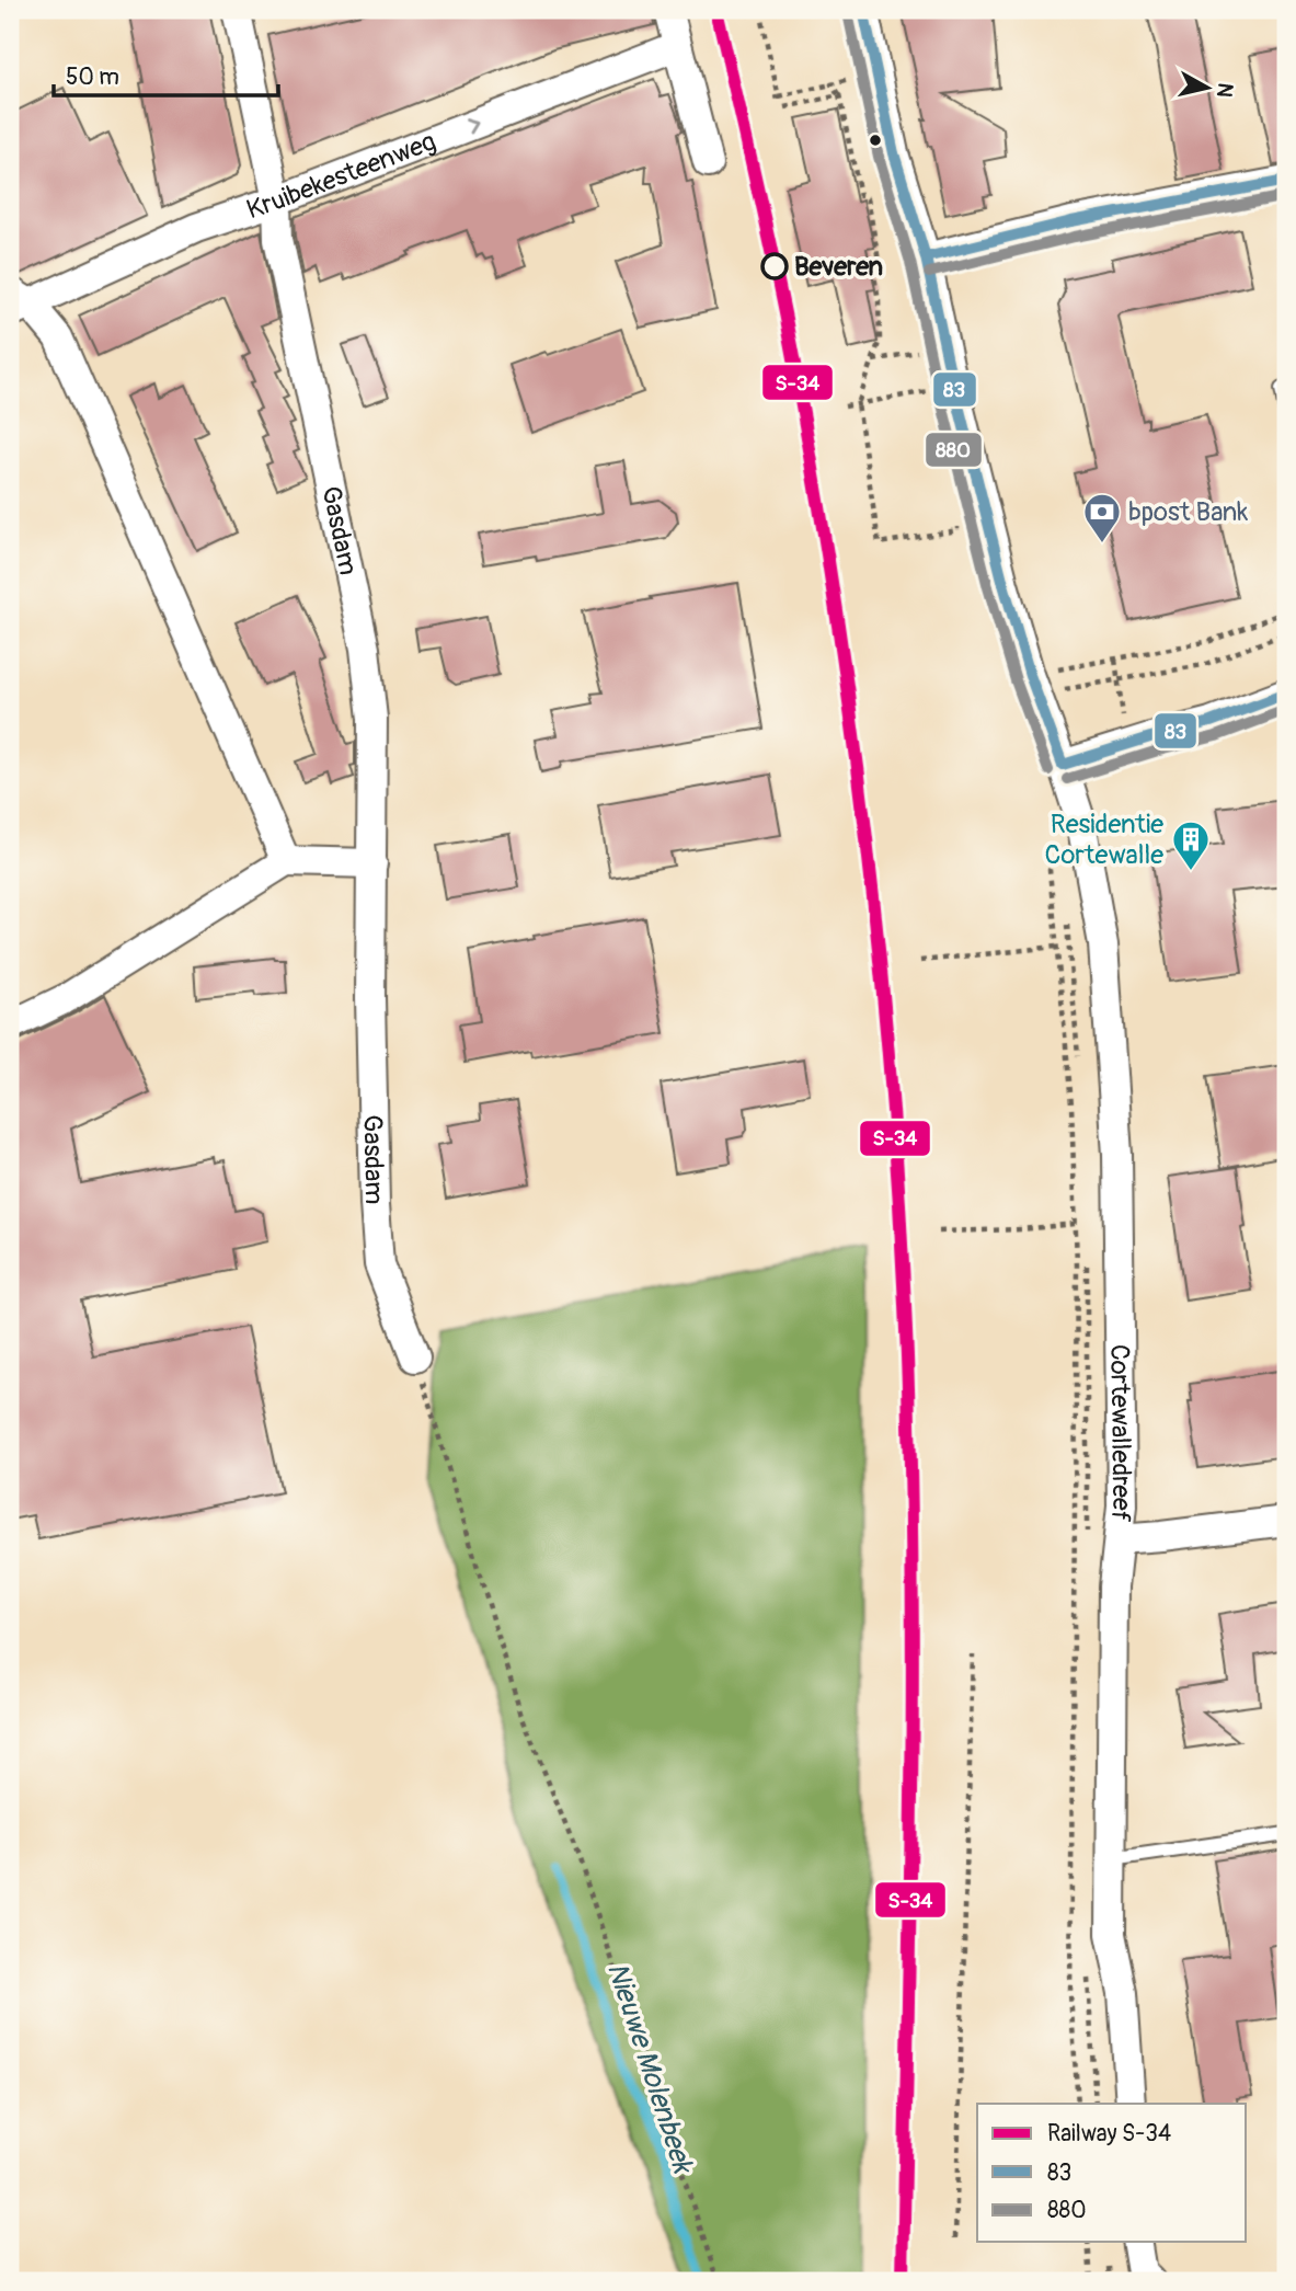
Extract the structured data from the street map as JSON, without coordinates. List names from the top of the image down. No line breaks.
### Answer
{"streets":{"street":["Kruibekesteenweg","Gasdam","Cortewalledreef"]},"crossings":[["Kruibekesteenweg","Gasdam"]],"one_way":["Kruibekesteenweg"],"water":["Nieuwe Molenbeek"],"places":{"other":["Beveren"],"bank":["bpost Bank"],"building":["Residentie Cortewalle"]},"lines":["rail line S-34","transit line 83","transit line 880"],"legend":["Railway S-34","83","880"],"scale_bar":"50 m","north":"right"}
